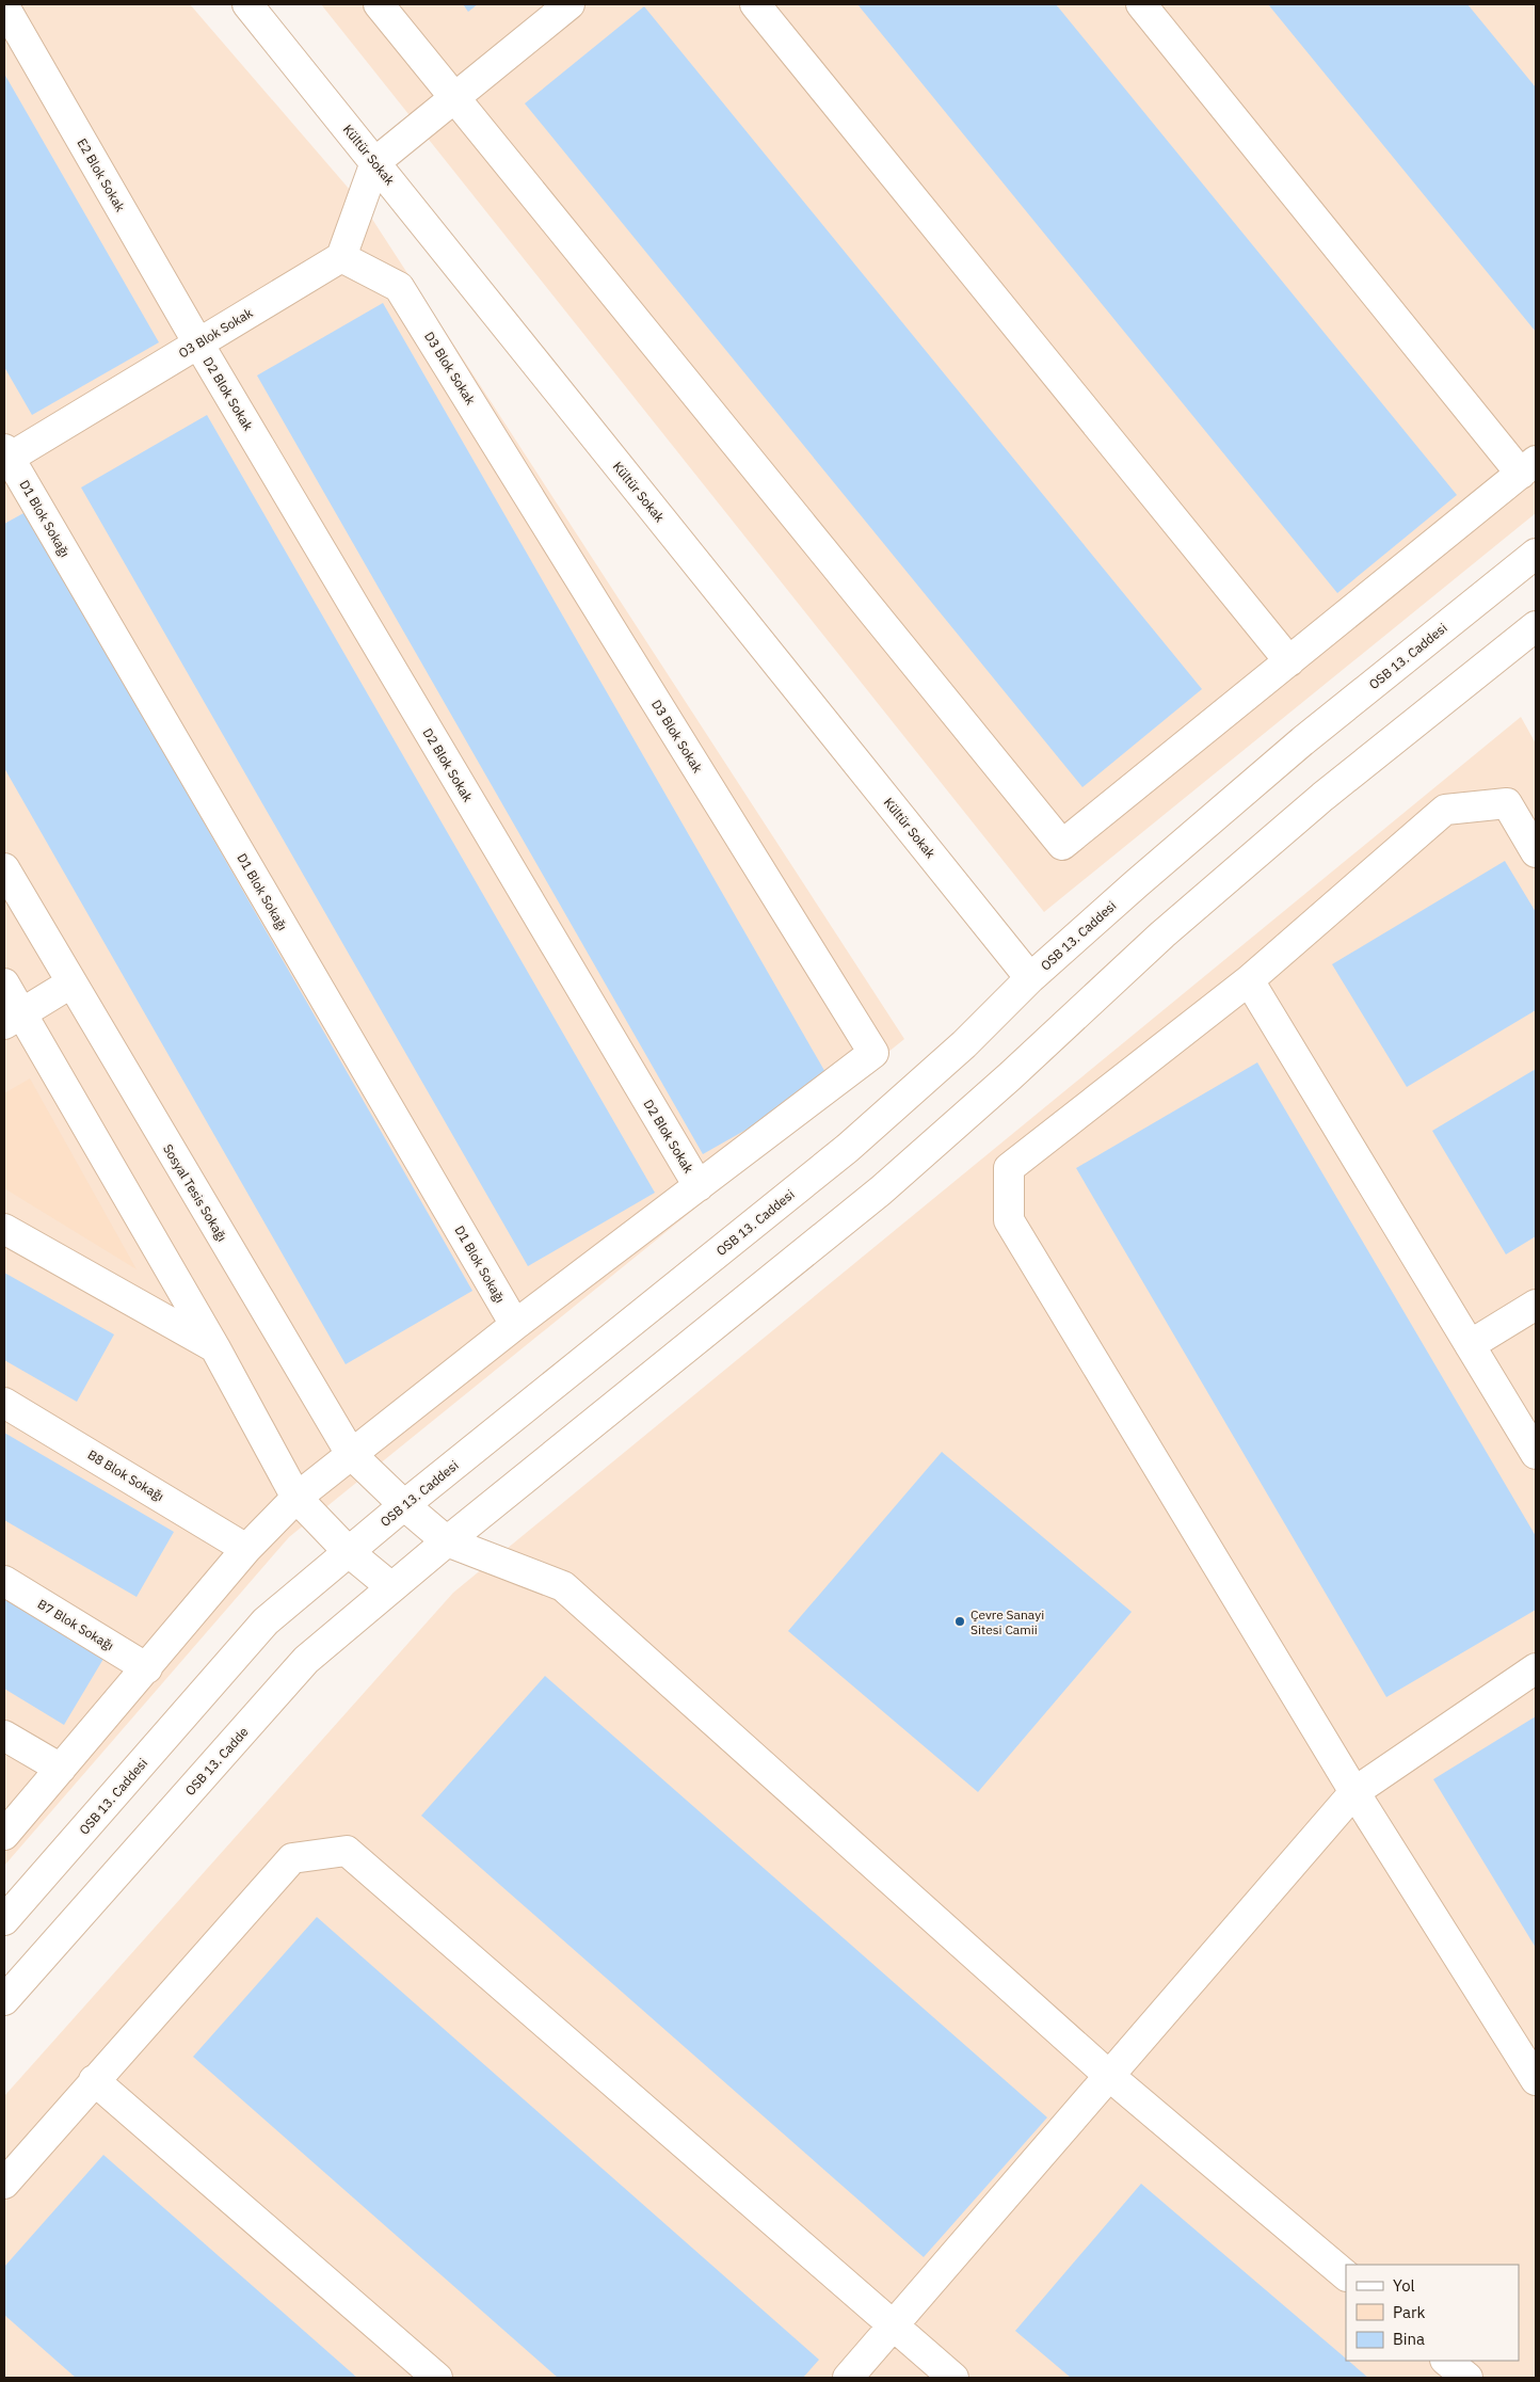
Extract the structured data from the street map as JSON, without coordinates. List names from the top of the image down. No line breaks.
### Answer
{"streets":{"street":["Kültür Sokak","E2 Blok Sokak","O3 Blok Sokak","D3 Blok Sokak","D2 Blok Sokak","D1 Blok Sokağı","OSB 13. Caddesi","Sosyal Tesis Sokağı","B8 Blok Sokağı","B7 Blok Sokağı","OSB 13. Cadde"]},"crossings":[["Kültür Sokak","OSB 13. Caddesi"],["E2 Blok Sokak","O3 Blok Sokak"],["E2 Blok Sokak","D2 Blok Sokak"],["O3 Blok Sokak","D3 Blok Sokak"],["O3 Blok Sokak","D2 Blok Sokak"],["O3 Blok Sokak","D1 Blok Sokağı"],["D3 Blok Sokak","D2 Blok Sokak"],["OSB 13. Caddesi","Sosyal Tesis Sokağı"],["Sosyal Tesis Sokağı","OSB 13. Cadde"]],"places":["Çevre Sanayi Sitesi Camii"],"legend":["Yol","Park","Bina"]}
